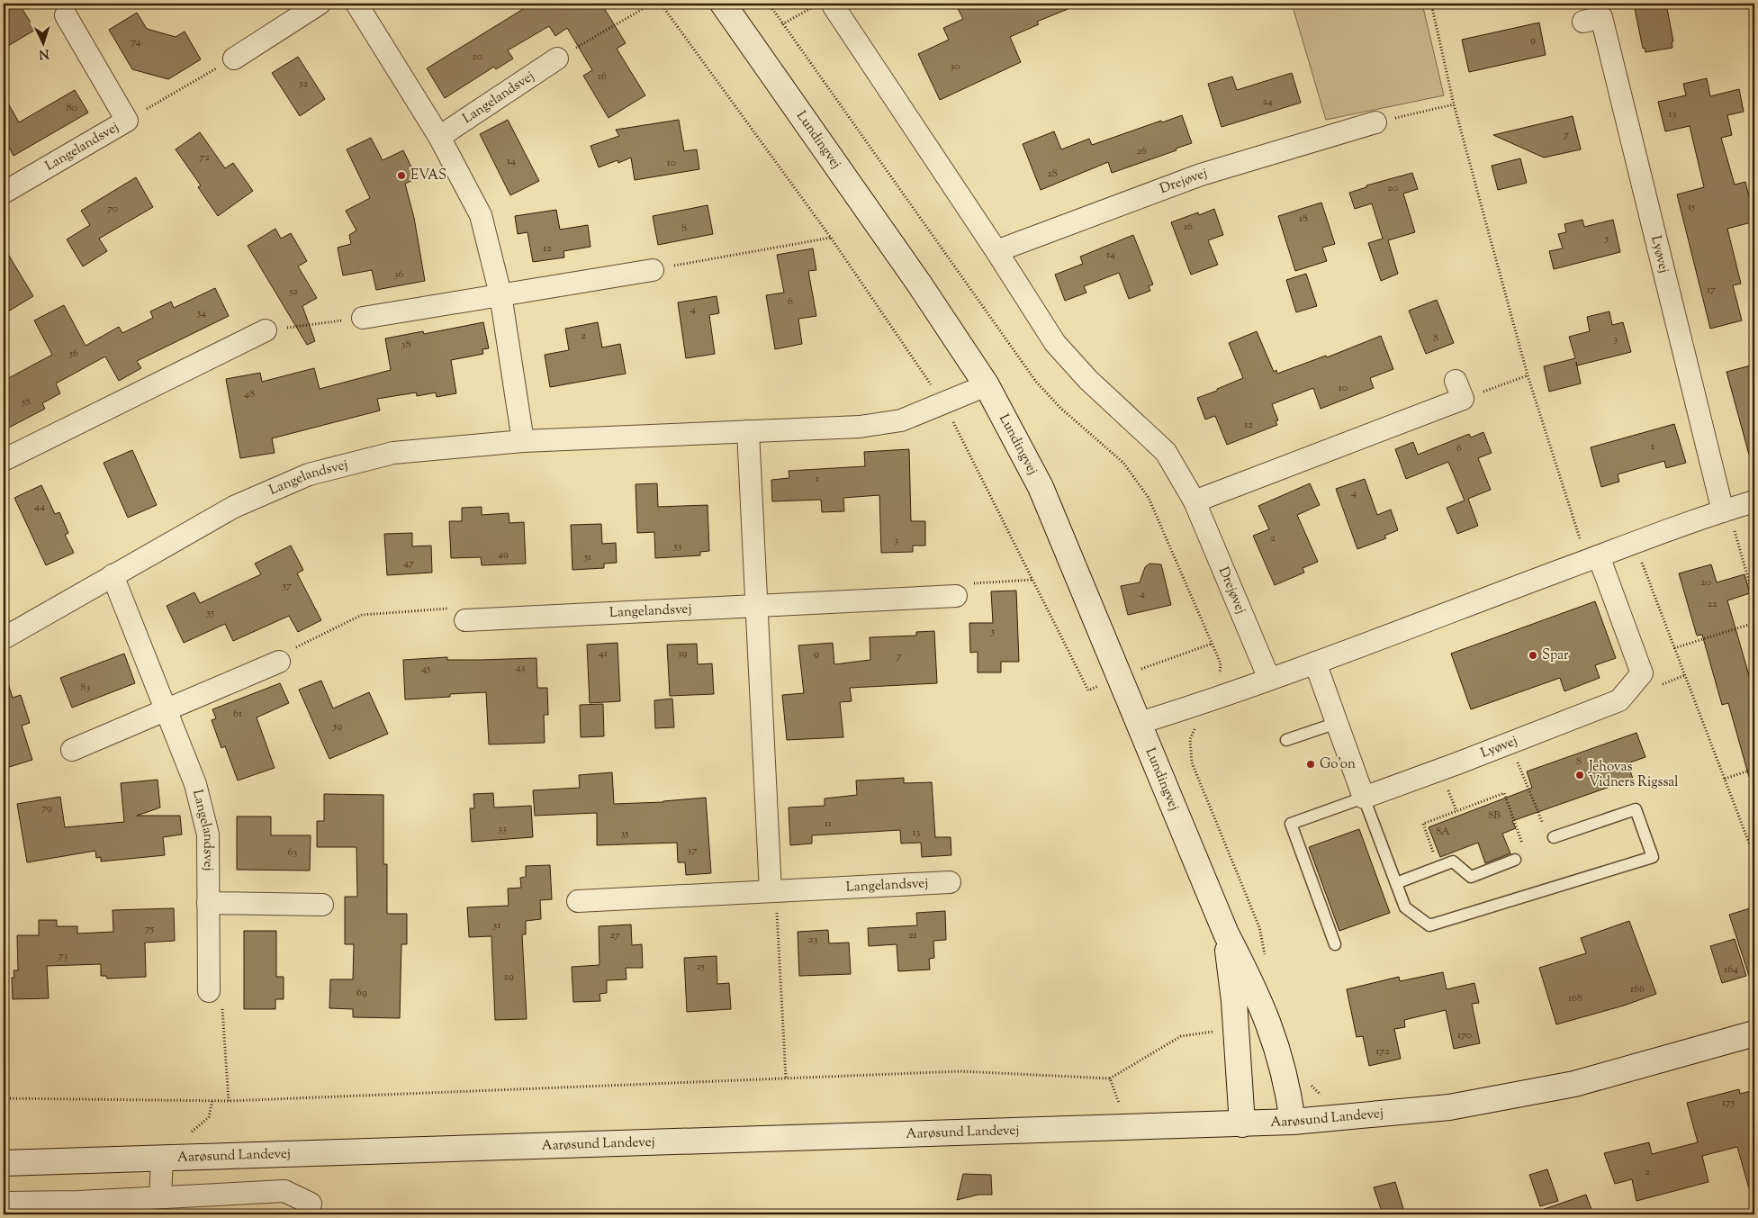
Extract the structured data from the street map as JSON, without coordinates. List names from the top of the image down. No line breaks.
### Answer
{"streets":{"street":["Langelandsvej","Lundingvej","Drejøvej","Lyøvej","Aarøsund Landevej"]},"crossings":[["Langelandsvej","Lundingvej"],["Lundingvej","Aarøsund Landevej"]],"places":["EVAS","Spar","Go'on","Jehovas Vidners Rigssal"],"house_numbers":["9","74","20","30","16","32","24","80","13","7","26","72","14","10","28","20","15","70","18","16","8","5","12","14","36","17","52","6","4","54","2","8","3","38","56","10","48","58","12","1","6","1","4","44","2","3","53","49","51","47","20","57","4","22","55","5","41","39","9","7","43","45","83","61","59","8","79","8B","11","33","8A","13","35","37","63","31","75","27","21","23","73","25","164","29","166","69","168","170","172","175","2"],"north":"bottom"}
